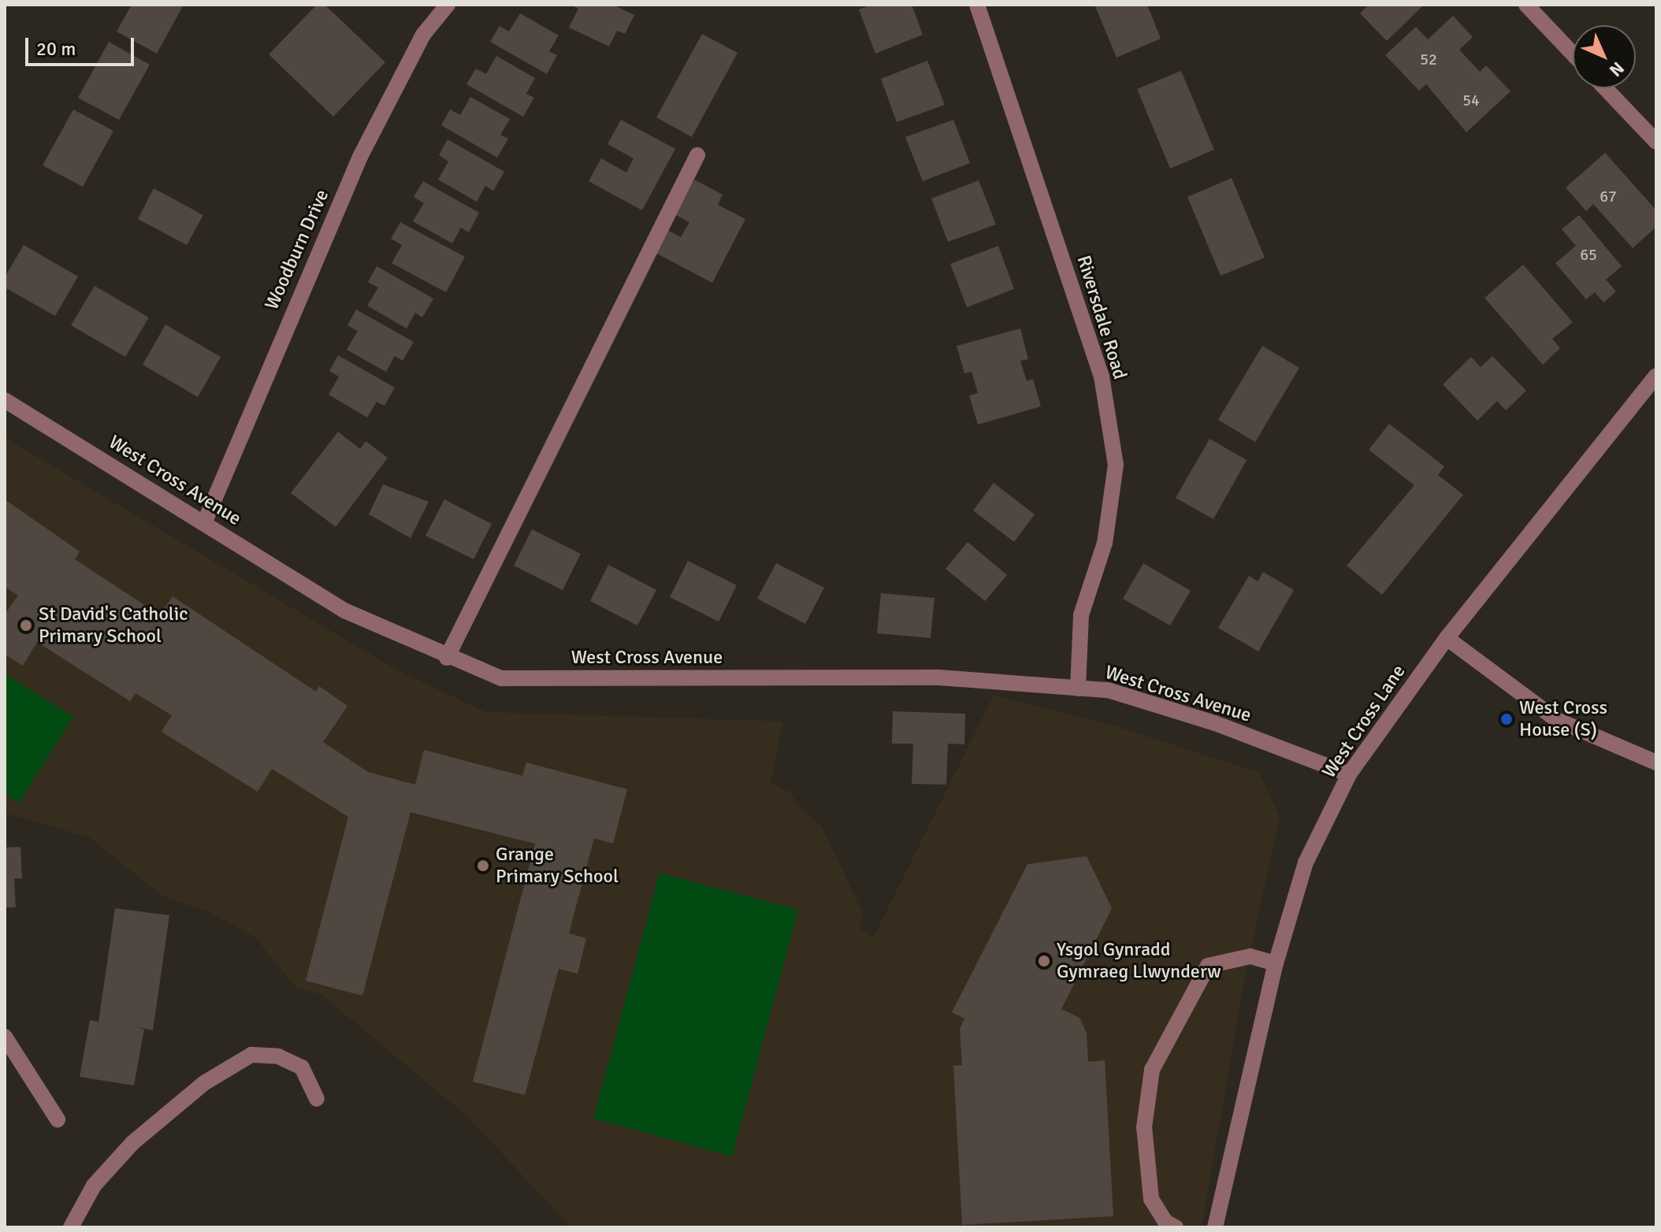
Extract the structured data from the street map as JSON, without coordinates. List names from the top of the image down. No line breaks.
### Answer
{"streets":{"street":["Woodburn Drive","Riversdale Road","West Cross Avenue","West Cross Lane"]},"crossings":[["Woodburn Drive","West Cross Avenue"],["Riversdale Road","West Cross Avenue"],["West Cross Avenue","West Cross Lane"]],"places":["St David's Catholic Primary School","West Cross House (S)","Grange Primary School","Ysgol Gynradd Gymraeg Llwynderw"],"house_numbers":["52","54","67","65"],"scale_bar":"20 m","north":"bottom right"}
